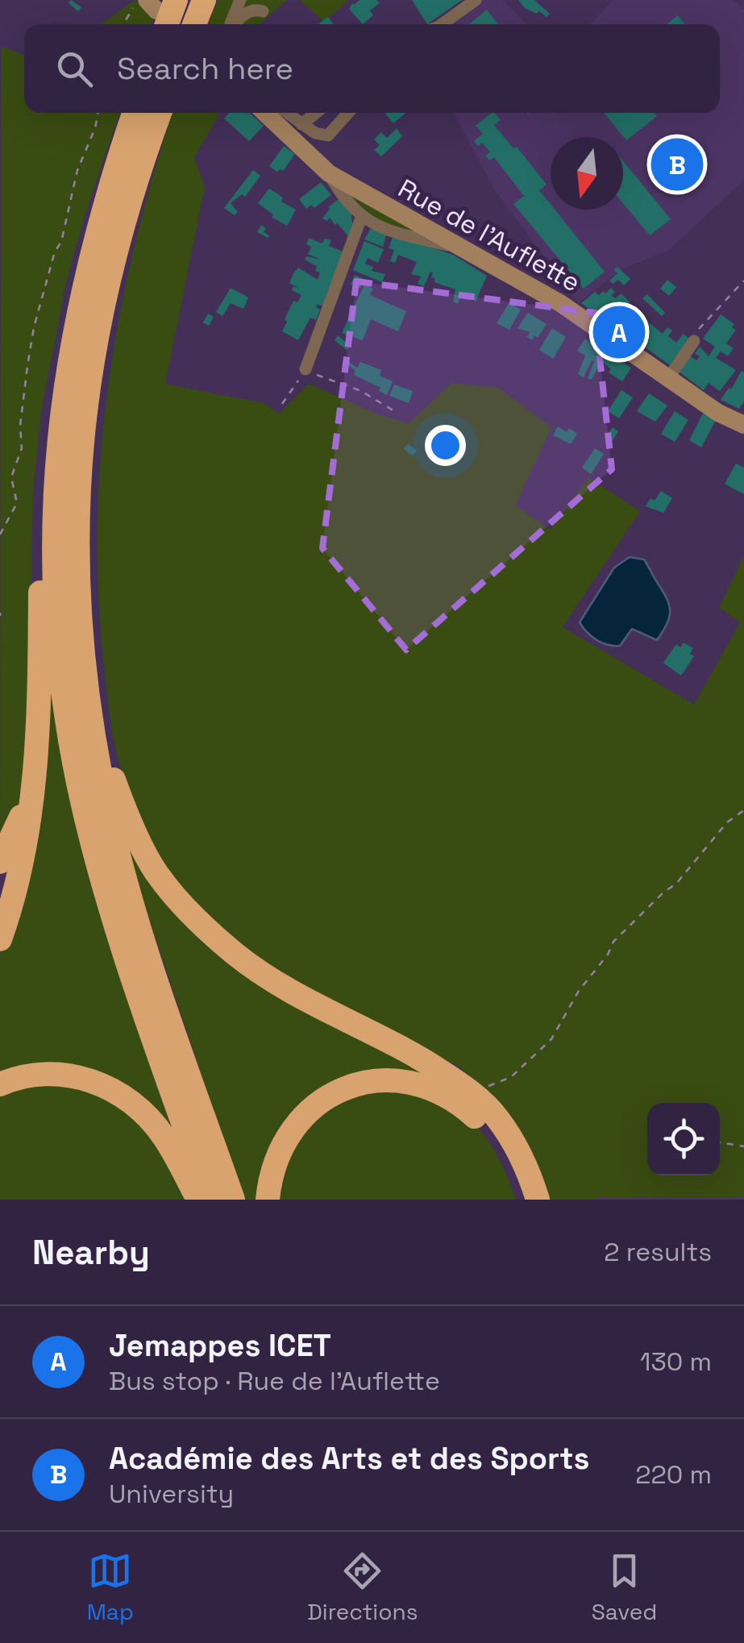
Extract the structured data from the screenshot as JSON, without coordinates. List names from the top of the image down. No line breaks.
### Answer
{"streets":{"street":["Rue de l'Auflette"]},"north":"bottom","page":{"search":"Search here","pins":["B","A"],"heading":["Nearby","2 results"],"list":[{"mark":"A","name":"Jemappes ICET","note":"Bus stop · Rue de l'Auflette","value":"130 m"},{"mark":"B","name":"Académie des Arts et des Sports","note":"University","value":"220 m"}],"nav":["Map","Directions","Saved"]}}
